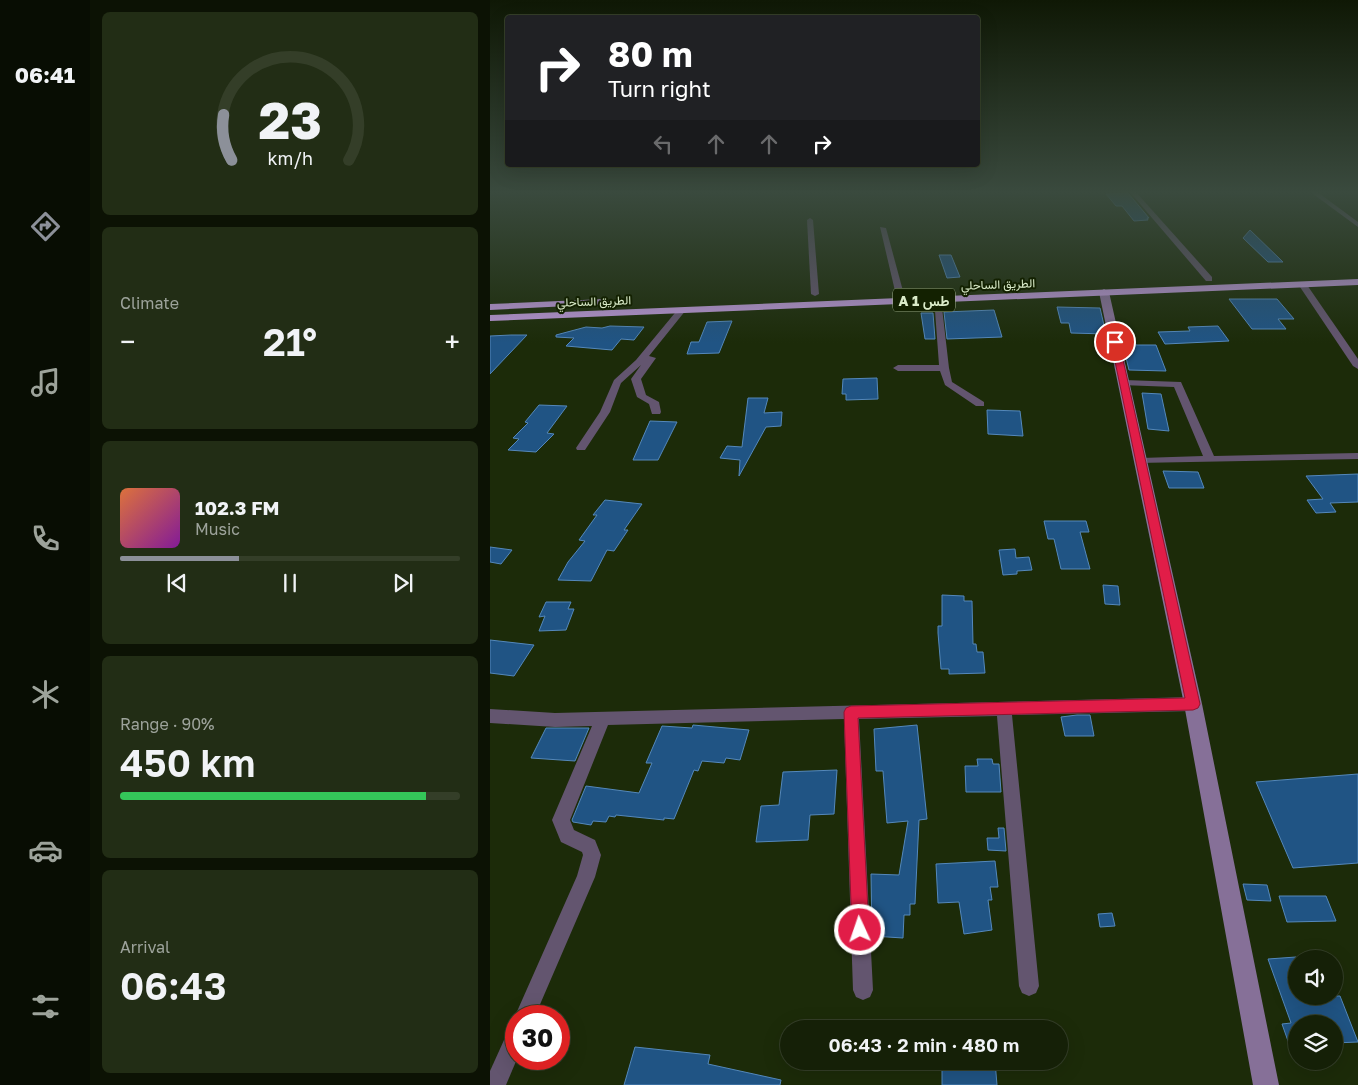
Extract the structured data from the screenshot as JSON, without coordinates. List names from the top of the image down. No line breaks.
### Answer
{"streets":{"highway":["الطريق الساحلي","A 1 طس"]},"page":{"tabs":"06:41","turn":["80 m","Turn right"],"tile":["Climate",["Range · 90%","450 km"],["Arrival","06:43"]],"heat":["−","21°","+"],"song":["102.3 FM","Music"],"limit":"30","trip":"06:43 · 2 min · 480 m","gauge":["23","km/h"]}}
